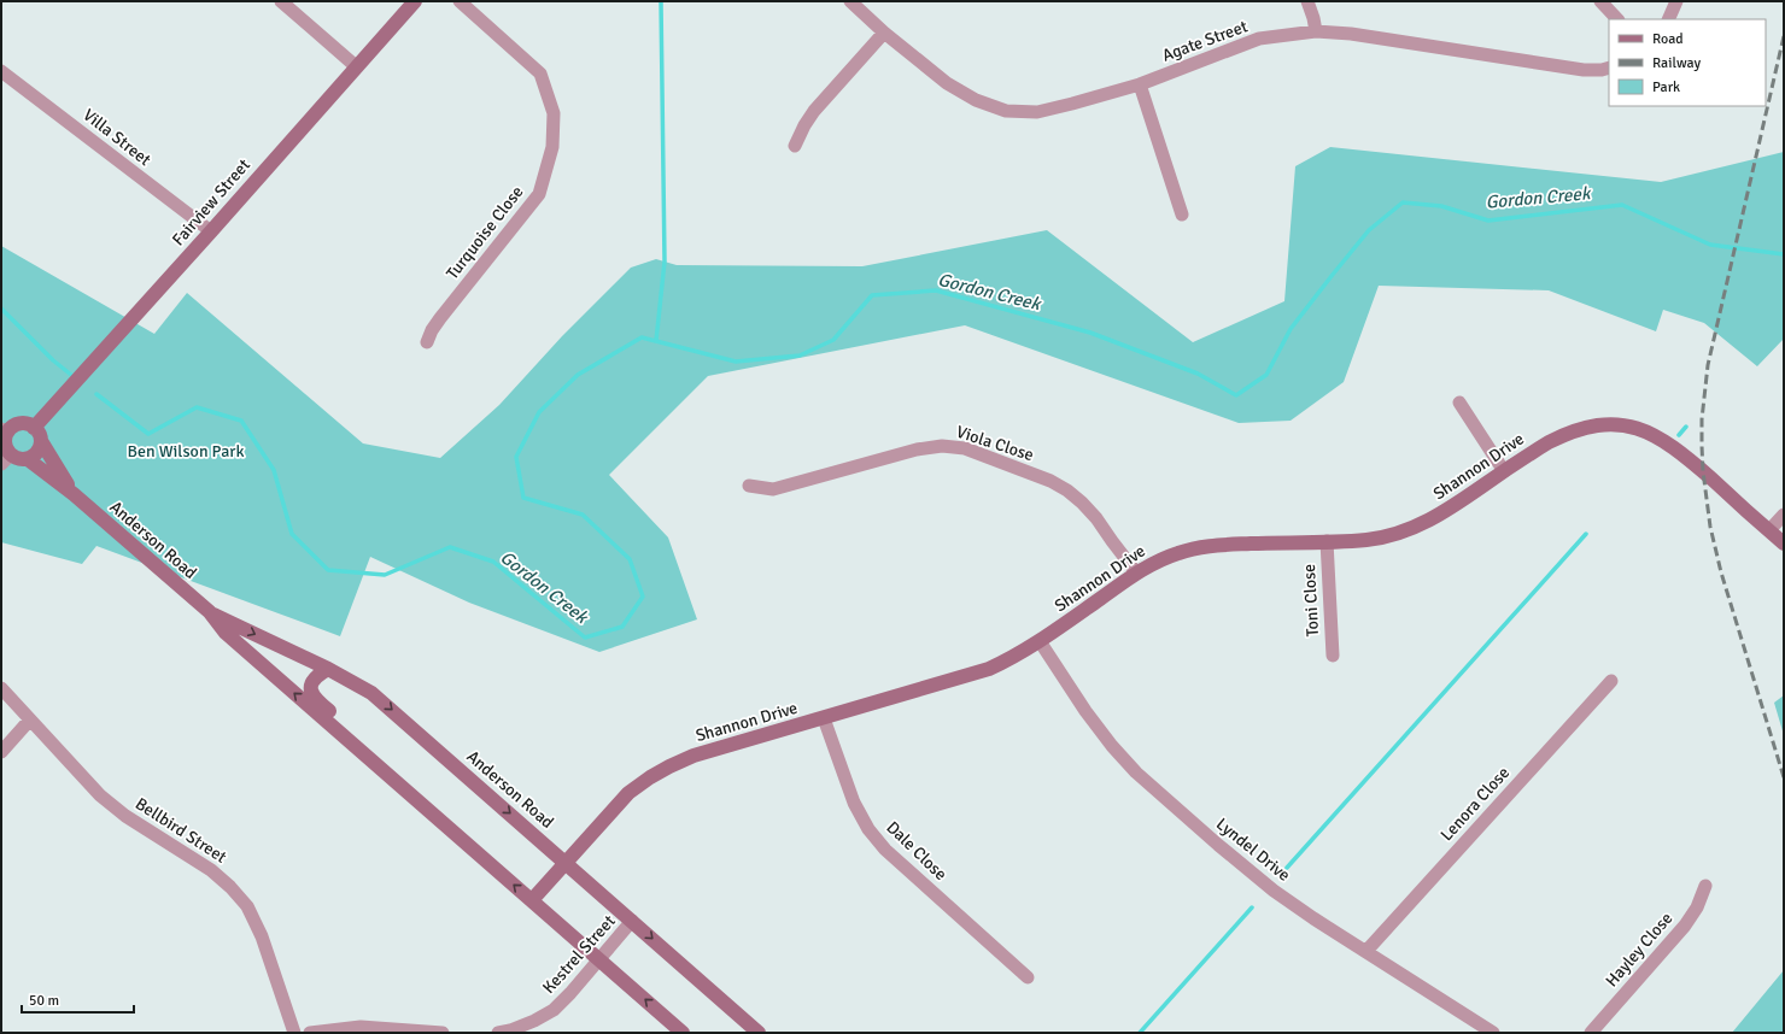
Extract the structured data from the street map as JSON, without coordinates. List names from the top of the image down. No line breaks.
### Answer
{"streets":{"street":["Agate Street","Villa Street","Fairview Street","Turquoise Close","Viola Close","Shannon Drive","Anderson Road","Toni Close","Lenora Close","Bellbird Street","Lyndel Drive","Dale Close","Hayley Close","Kestrel Street"]},"crossings":[["Villa Street","Fairview Street"],["Fairview Street","Anderson Road"],["Viola Close","Shannon Drive"],["Shannon Drive","Anderson Road"],["Shannon Drive","Toni Close"],["Shannon Drive","Lyndel Drive"],["Shannon Drive","Dale Close"],["Anderson Road","Kestrel Street"],["Lenora Close","Lyndel Drive"]],"water":["Gordon Creek"],"parks":["Ben Wilson Park"],"legend":["Road","Railway","Park"],"scale_bar":"50 m"}
